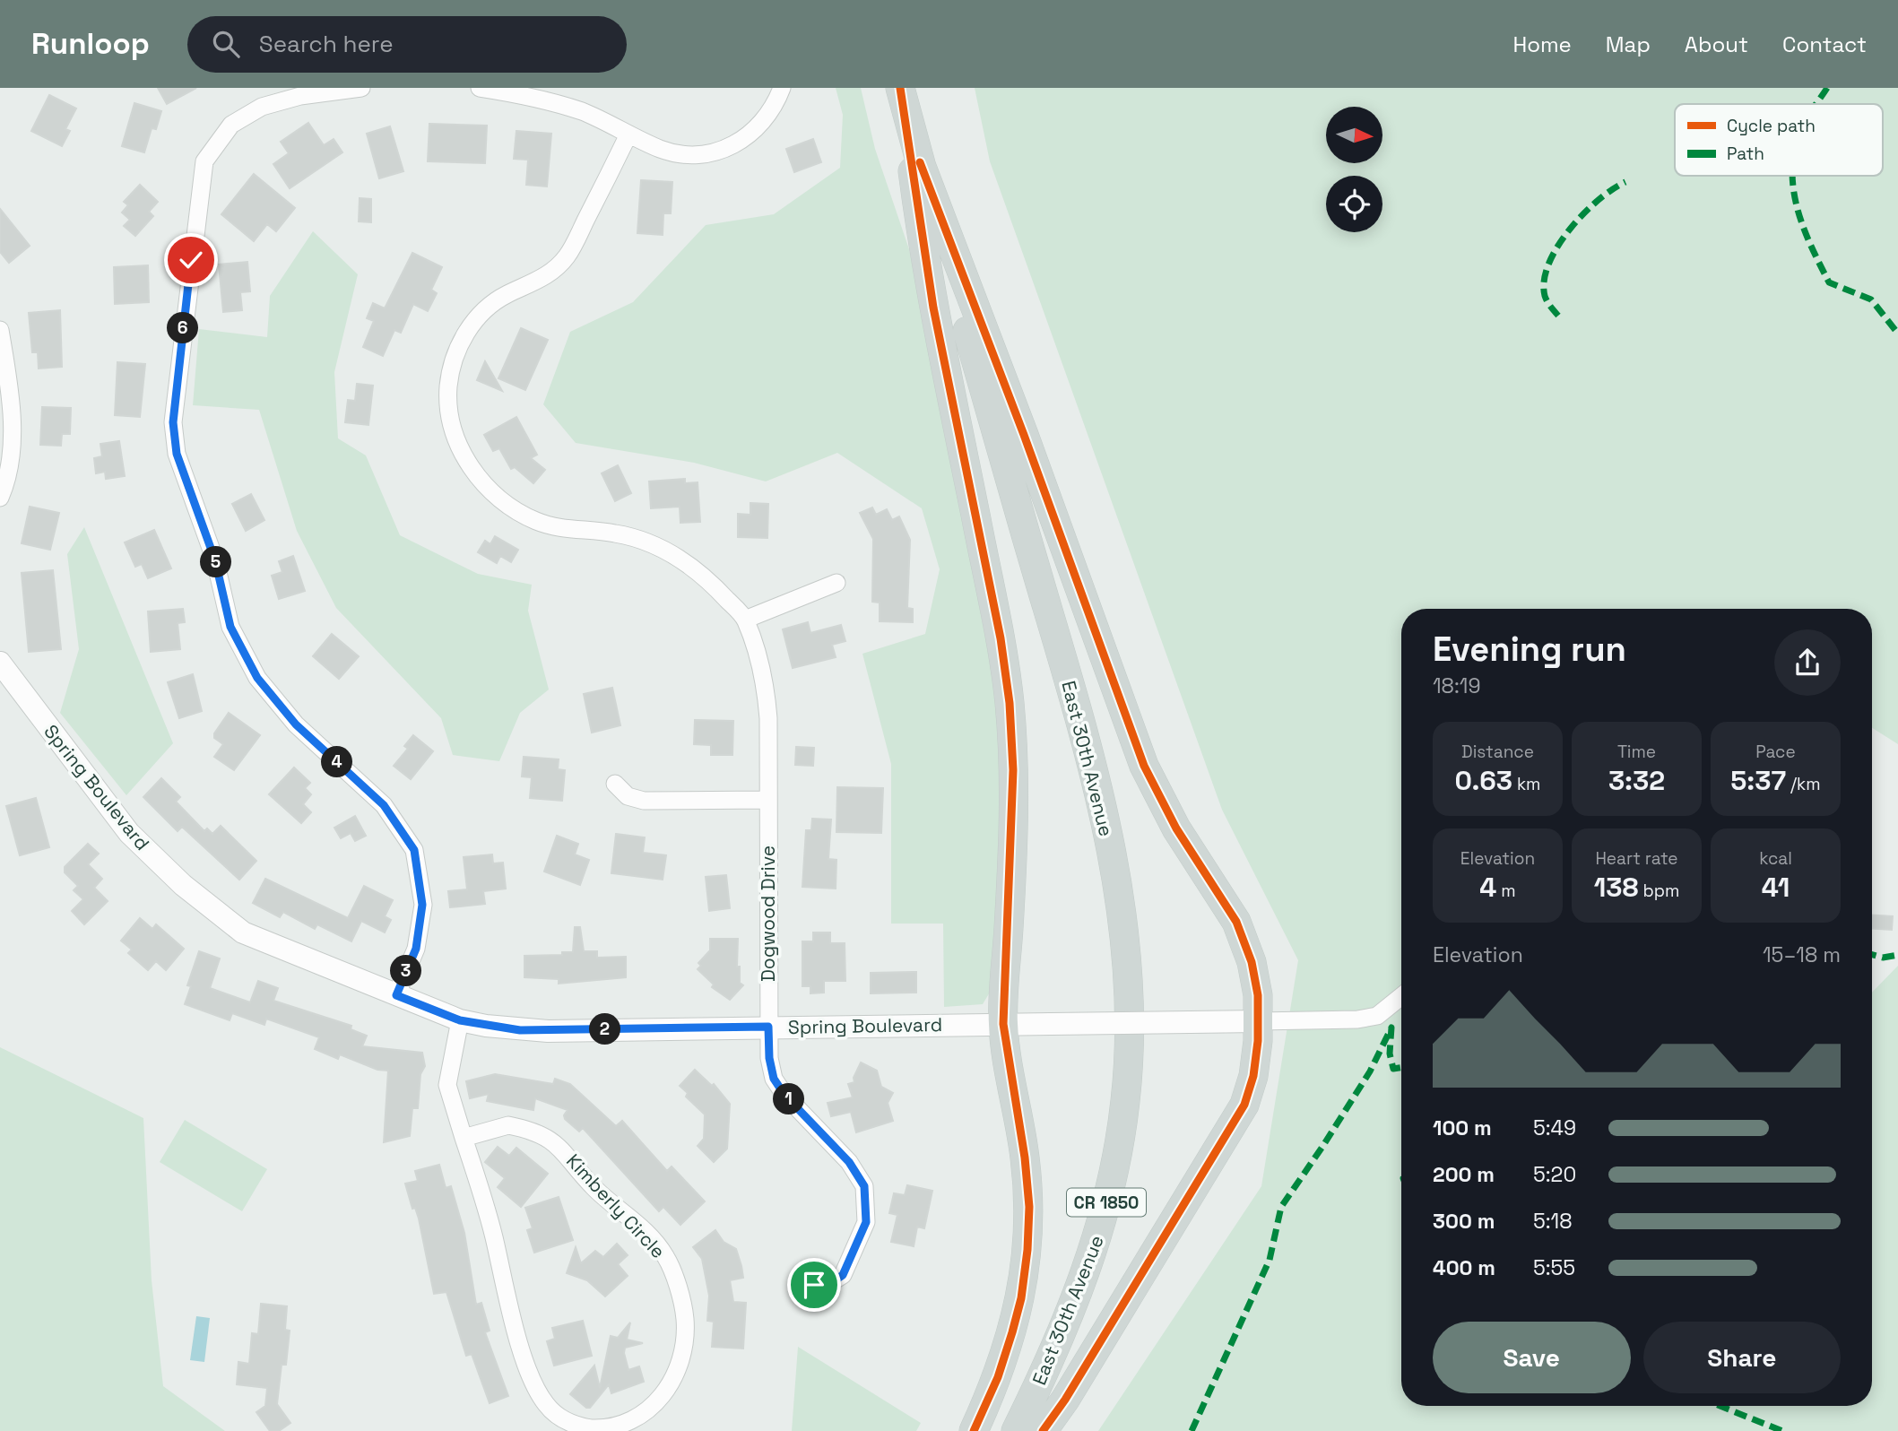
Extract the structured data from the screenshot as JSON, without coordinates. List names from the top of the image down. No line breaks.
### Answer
{"streets":{"main road":["East 30th Avenue","CR 1850"],"street":["Spring Boulevard","Dogwood Drive","Kimberly Circle"]},"crossings":[["Spring Boulevard","Dogwood Drive"],["Spring Boulevard","Kimberly Circle"]],"legend":["Cycle path","Path"],"north":"right","page":{"header":"Runloop","search":"Search here","nav":["Home","Map","About","Contact"],"pins":["6","5","4","3","2","1"],"heading":["Evening run","18:19"],"stats":[["Distance","0.63 km"],["Time","3:32"],["Pace","5:37 /km"],["Elevation","4 m"],["Heart rate","138 bpm"],["kcal","41"]],"chart":["Elevation","15–18 m"],"list":[{"name":"100 m","note":"5:49"},{"name":"200 m","note":"5:20"},{"name":"300 m","note":"5:18"},{"name":"400 m","note":"5:55"}],"buttons":["Save","Share"]}}
